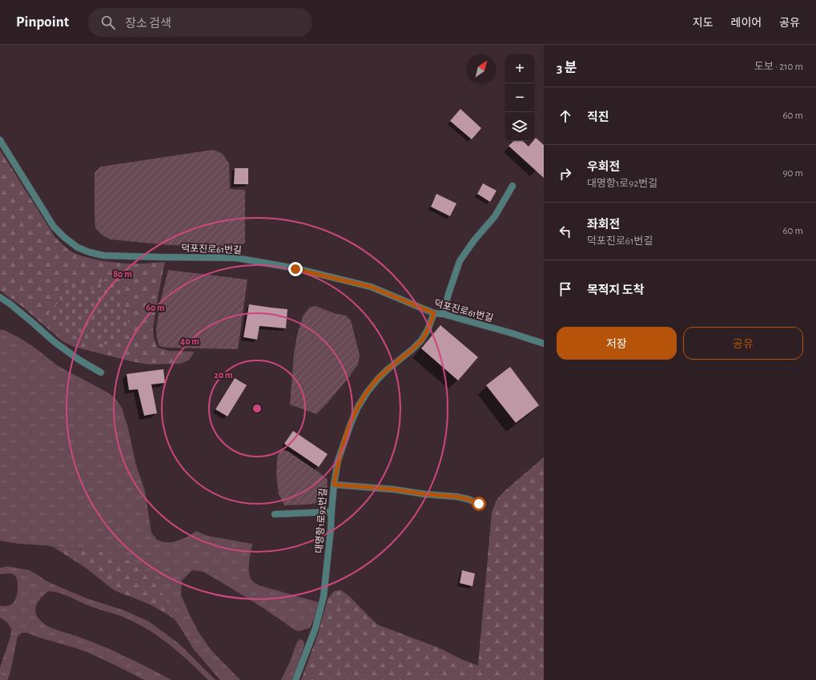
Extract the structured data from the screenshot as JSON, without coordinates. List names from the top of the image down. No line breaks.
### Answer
{"streets":{"lane":["덕포진로61번길","대명항1로92번길"]},"crossings":[["덕포진로61번길","대명항1로92번길"]],"north":"top right","page":{"header":"Pinpoint","search":"장소 검색","nav":["지도","레이어","공유"],"heading":["3 분","도보 · 210 m"],"map_buttons":["+","−"],"list":[["직진","60 m"],["우회전","대명항1로92번길","90 m"],["좌회전","덕포진로61번길","60 m"],"목적지 도착"],"buttons":["저장","공유"]},"rings":["80 m","60 m","40 m","20 m"]}
